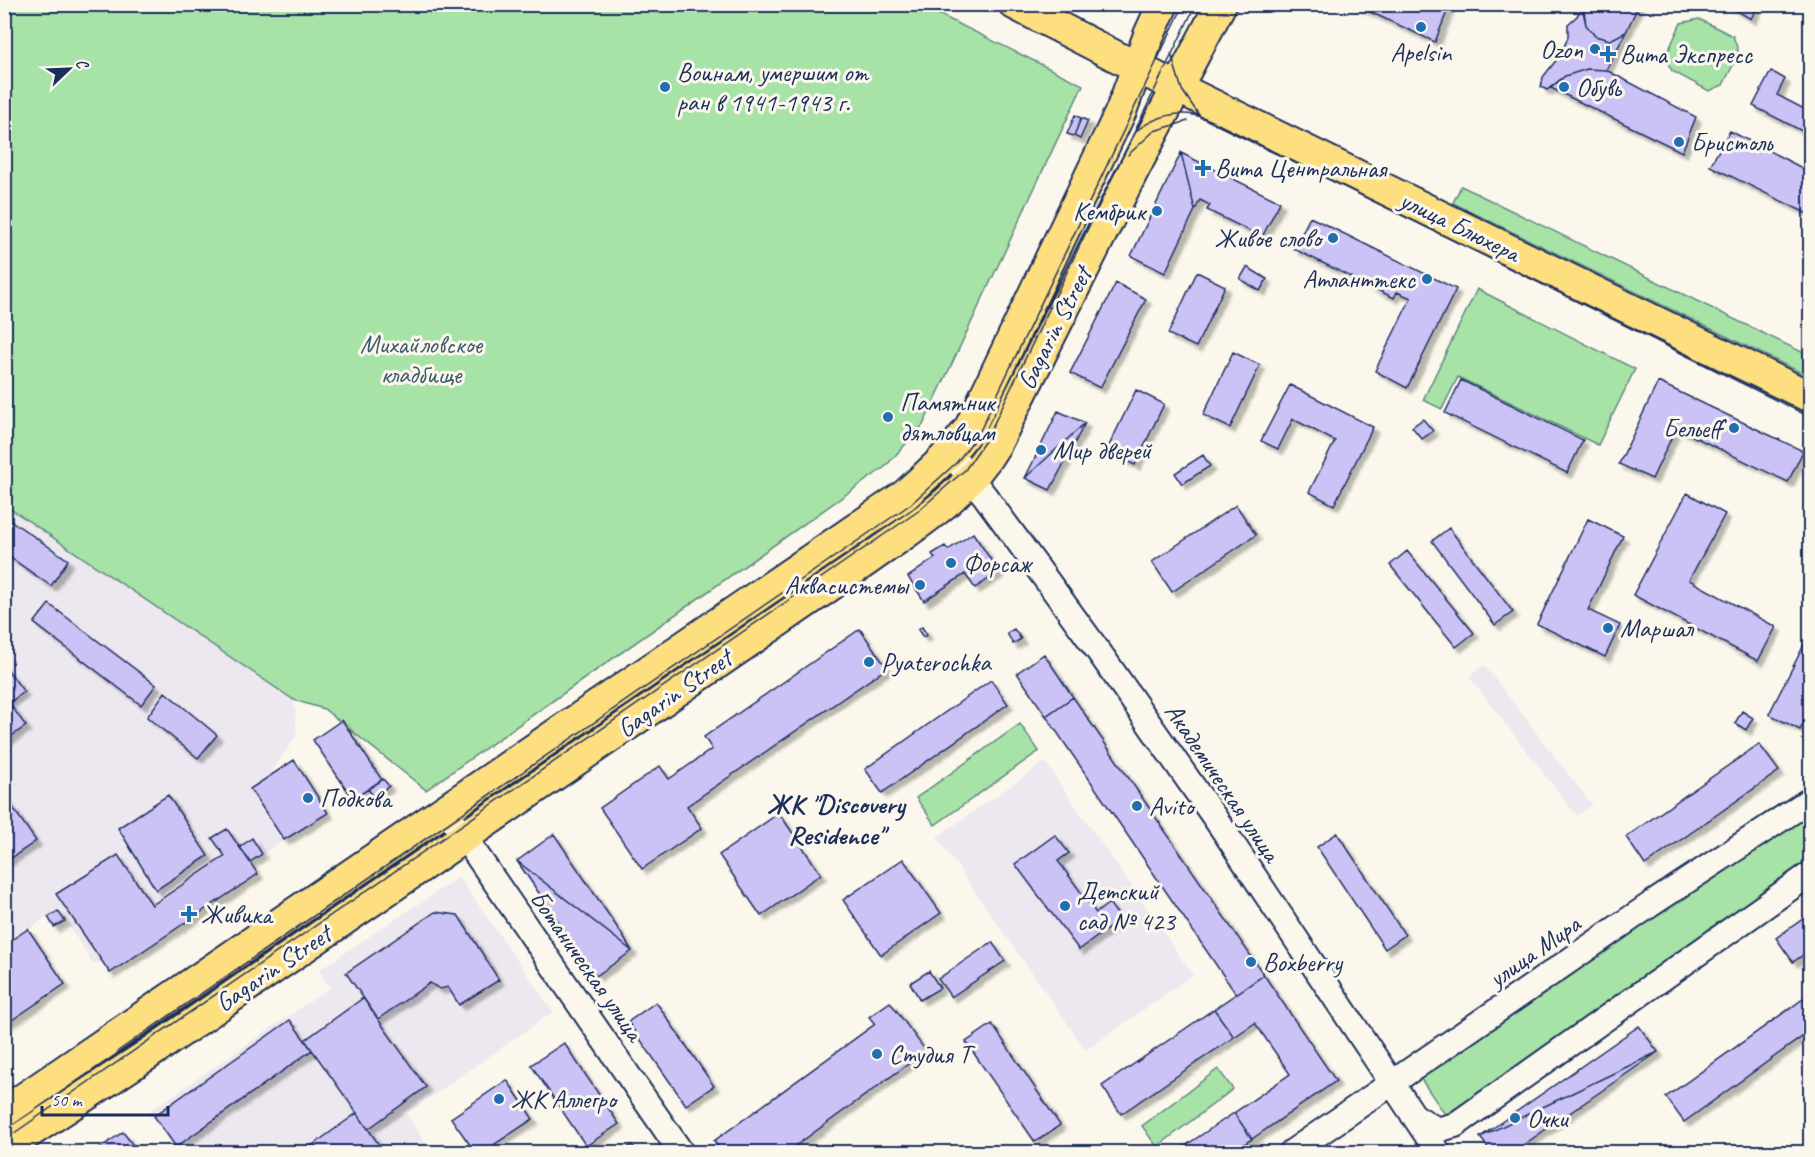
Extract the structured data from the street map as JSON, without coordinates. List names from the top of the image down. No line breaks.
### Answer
{"streets":{"main road":["улица Блюхера","Gagarin Street"],"street":["Академическая улица","улица Мира","Ботаническая улица"]},"crossings":[["улица Блюхера","Gagarin Street"],["Gagarin Street","Академическая улица"],["Gagarin Street","Ботаническая улица"],["Академическая улица","улица Мира"]],"districts":["ЖК \"Discovery Residence\""],"parks":["Михайловское кладбище"],"places":{"other":["Apelsin","Ozon","Воинам, умершим от ран в 1941-1943 г.","Обувь","Бристоль","Кембрик","Живое слово","Атланттекс","Памятник дятловцам","Бельеff","Мир дверей","Форсаж","Аквасистемы","Маршал","Pyaterochka","Подкова","Avito","Детский сад № 423","Boxberry","Студия Т","ЖК Аллегро","Очки"],"health":["Вита Экспресс","Вита Центральная","Живика"]},"scale_bar":"50 m","north":"top right"}
